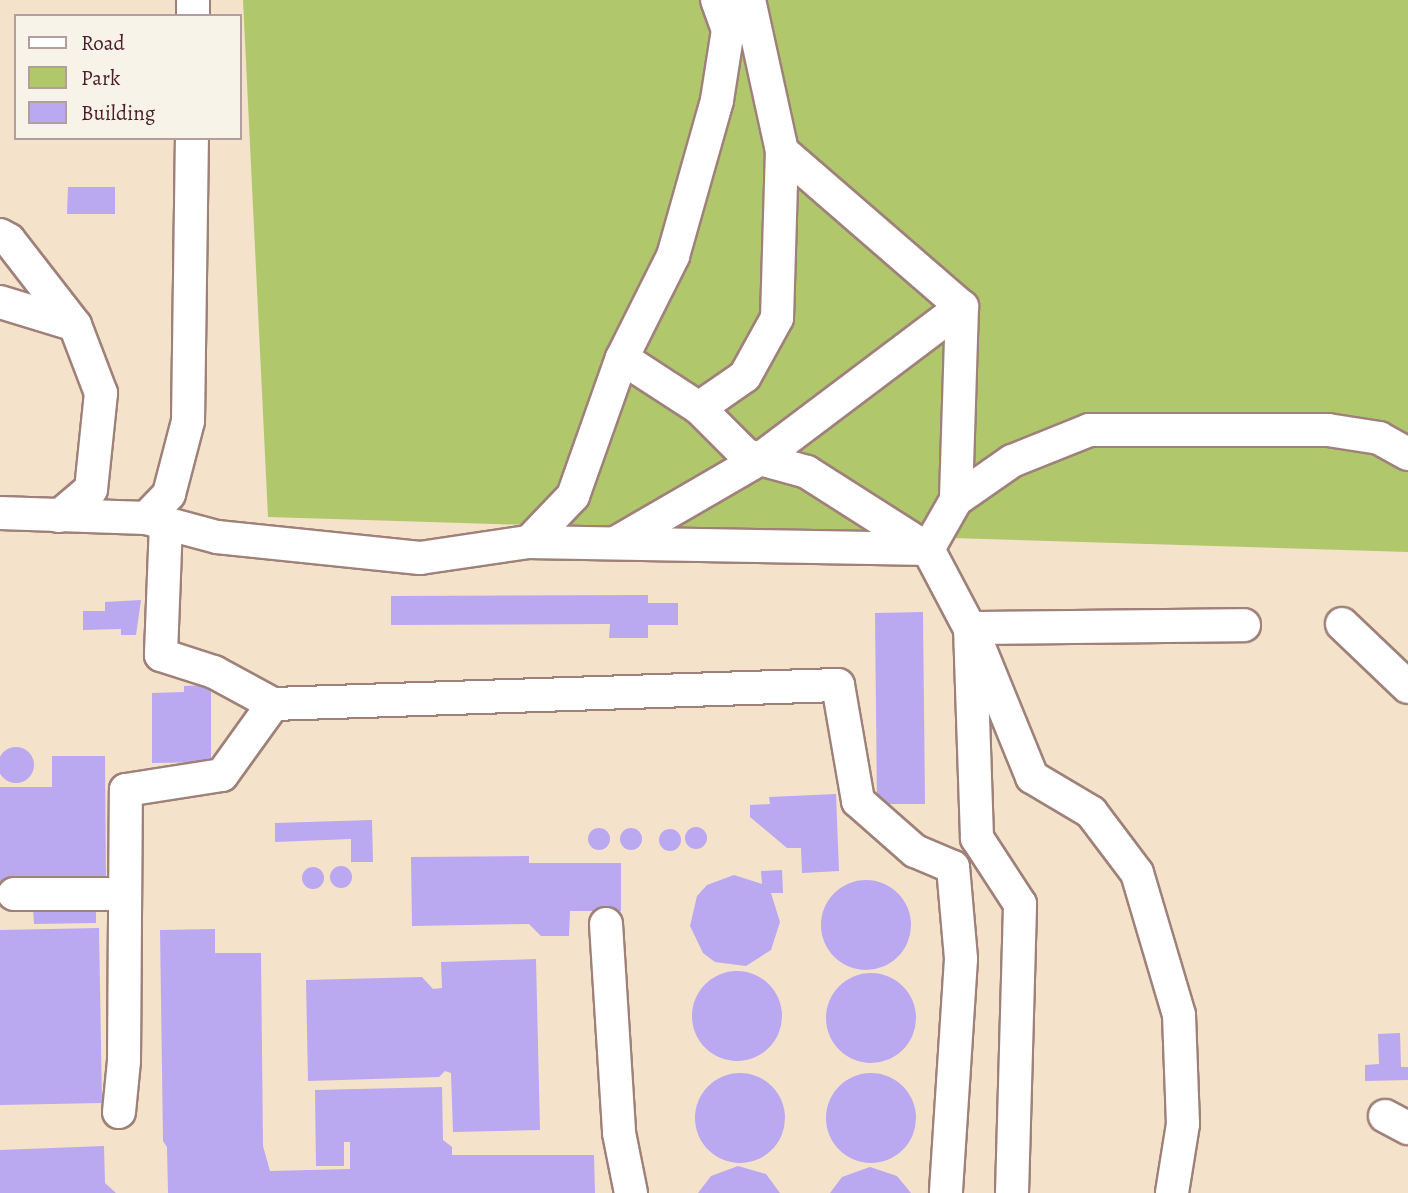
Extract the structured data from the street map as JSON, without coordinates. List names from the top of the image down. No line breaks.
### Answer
{"legend":["Road","Park","Building"]}
